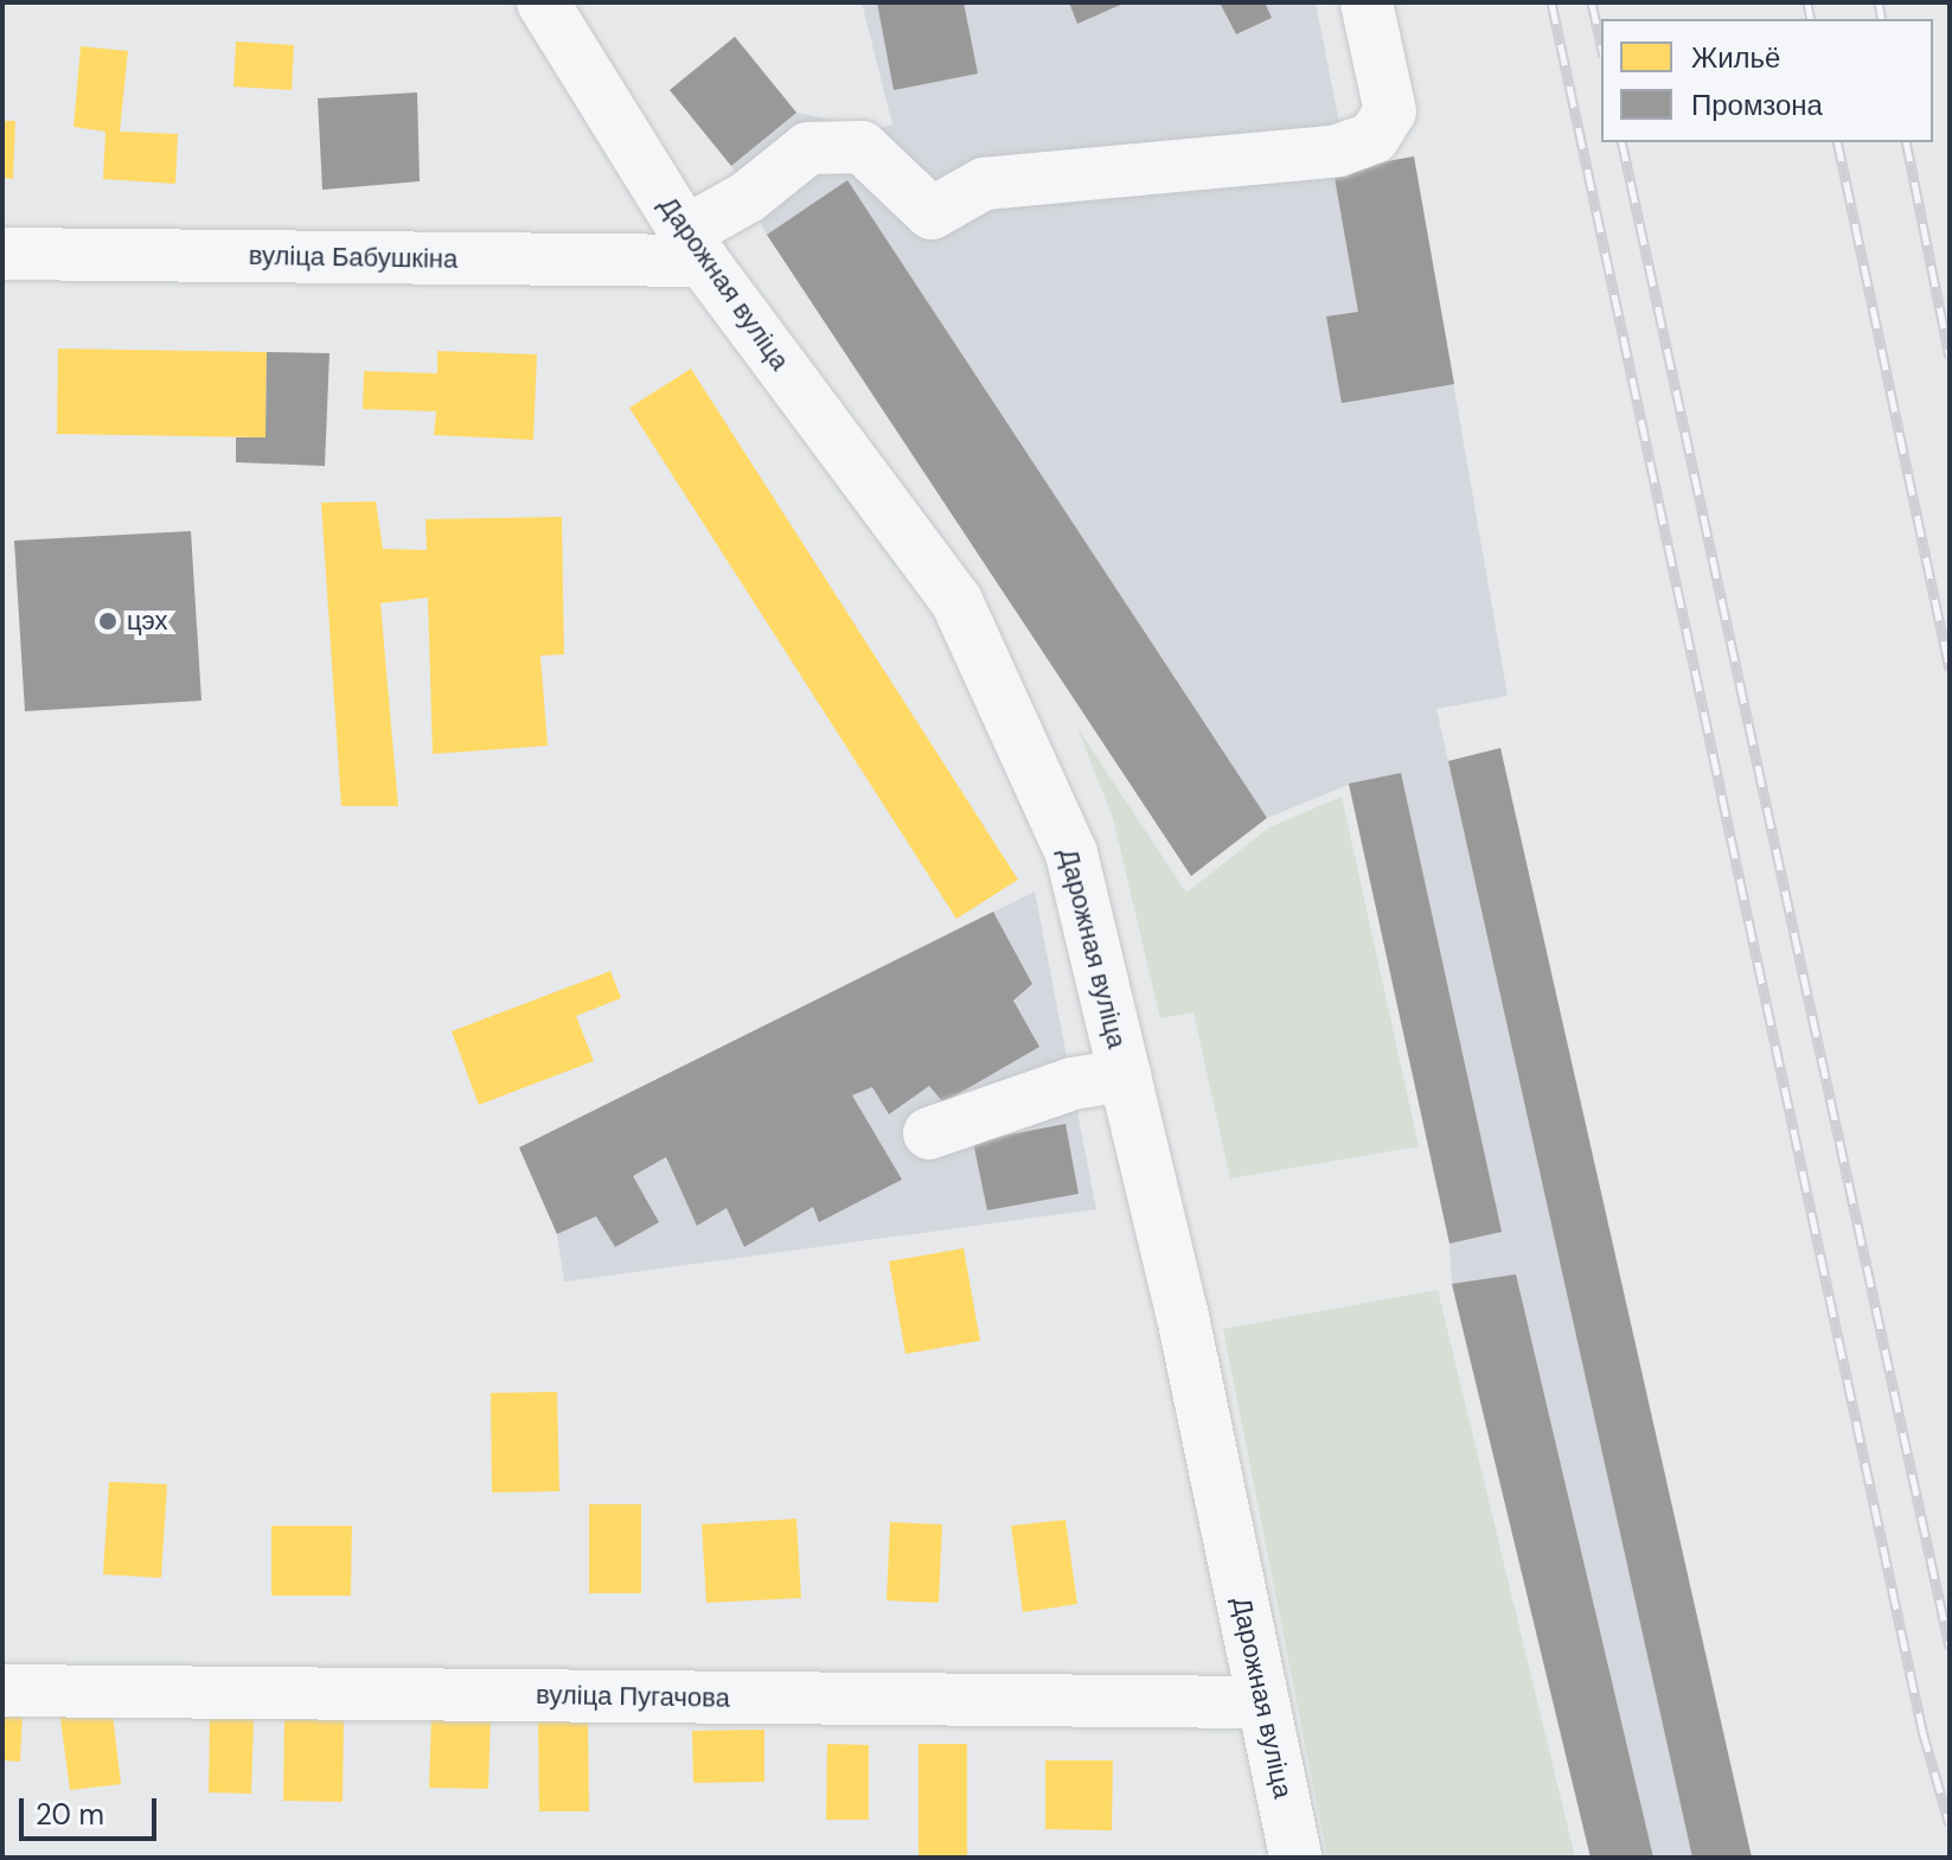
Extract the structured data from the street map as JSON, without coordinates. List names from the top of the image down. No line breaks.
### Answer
{"streets":{"street":["вуліца Бабушкіна","Дарожная вуліца","вуліца Пугачова"]},"crossings":[["вуліца Бабушкіна","Дарожная вуліца"],["Дарожная вуліца","вуліца Пугачова"]],"places":["цэх"],"legend":["Жильё","Промзона"],"scale_bar":"20 m"}
